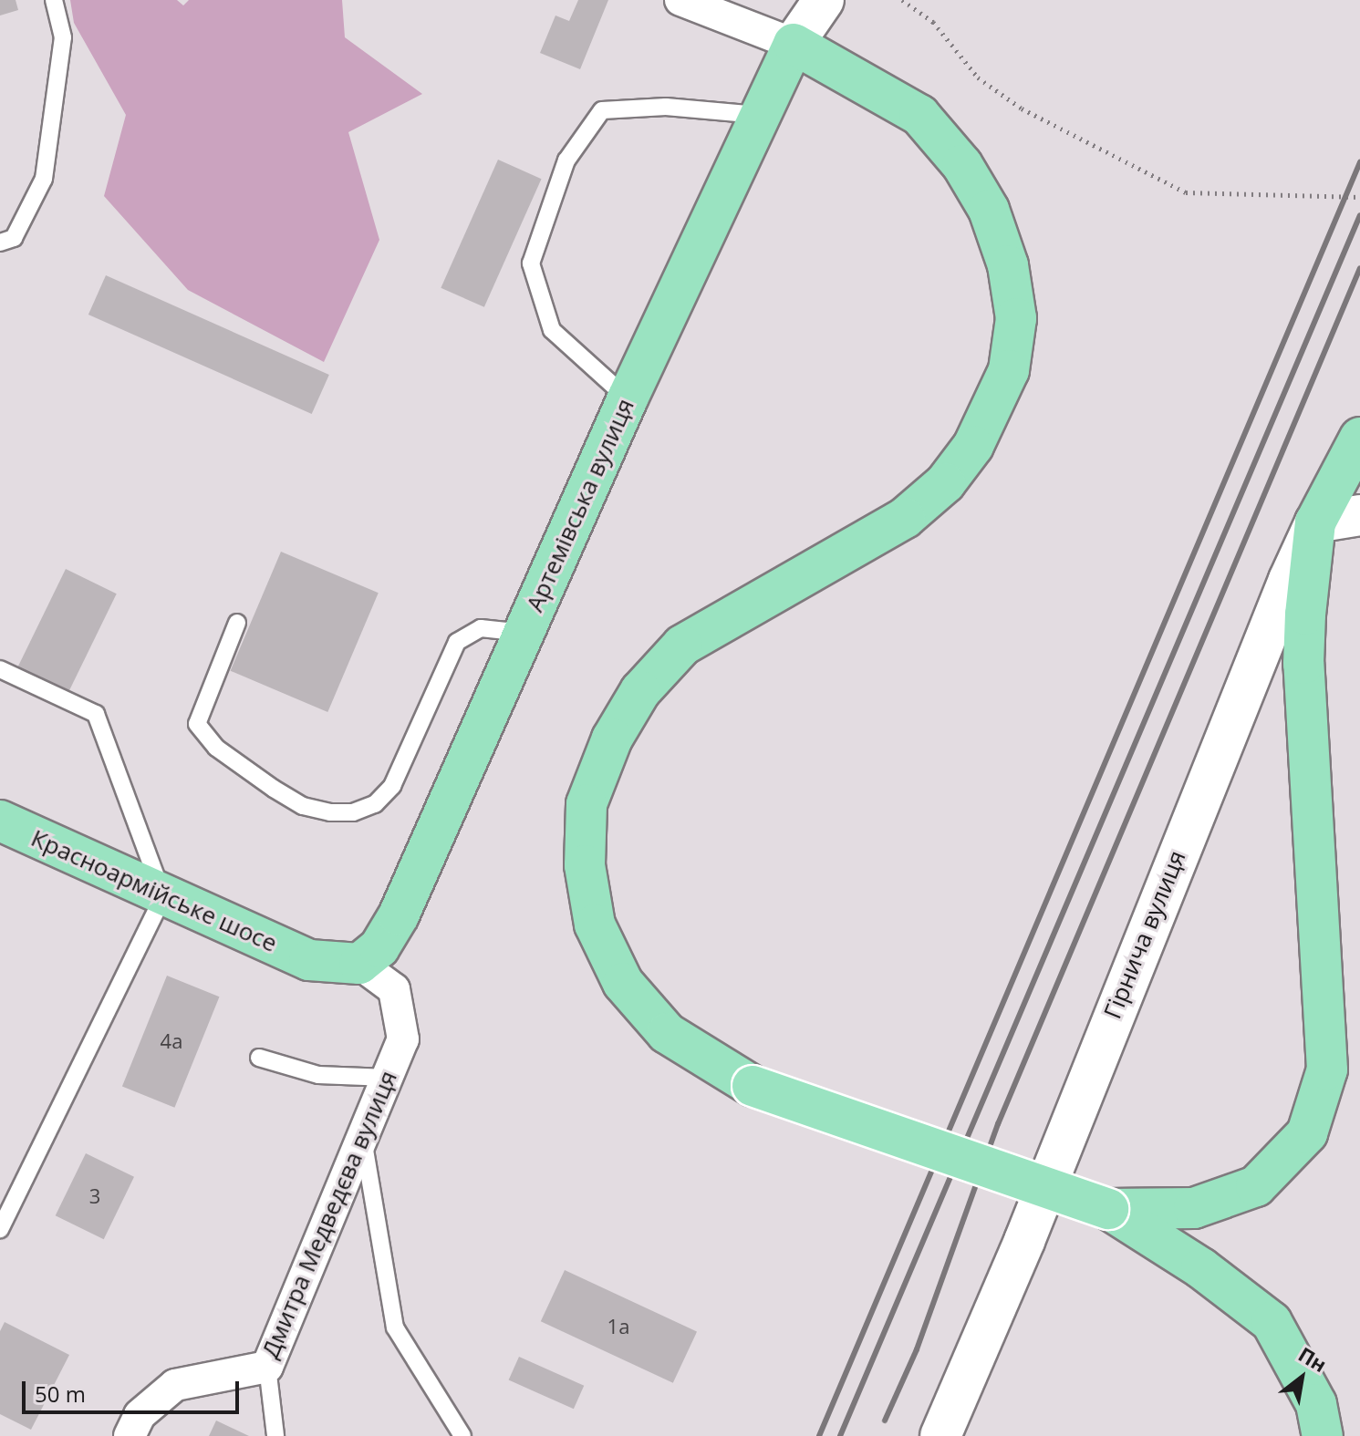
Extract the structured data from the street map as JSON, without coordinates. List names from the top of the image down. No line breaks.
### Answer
{"streets":{"main road":["Артемівська вулиця","Красноармійське шосе","Гірнича вулиця"],"street":["Дмитра Медведєва вулиця"]},"crossings":[["Артемівська вулиця","Красноармійське шосе"],["Артемівська вулиця","Дмитра Медведєва вулиця"],["Красноармійське шосе","Дмитра Медведєва вулиця"]],"house_numbers":["4а","3","1а"],"scale_bar":"50 m","north":"top right"}
